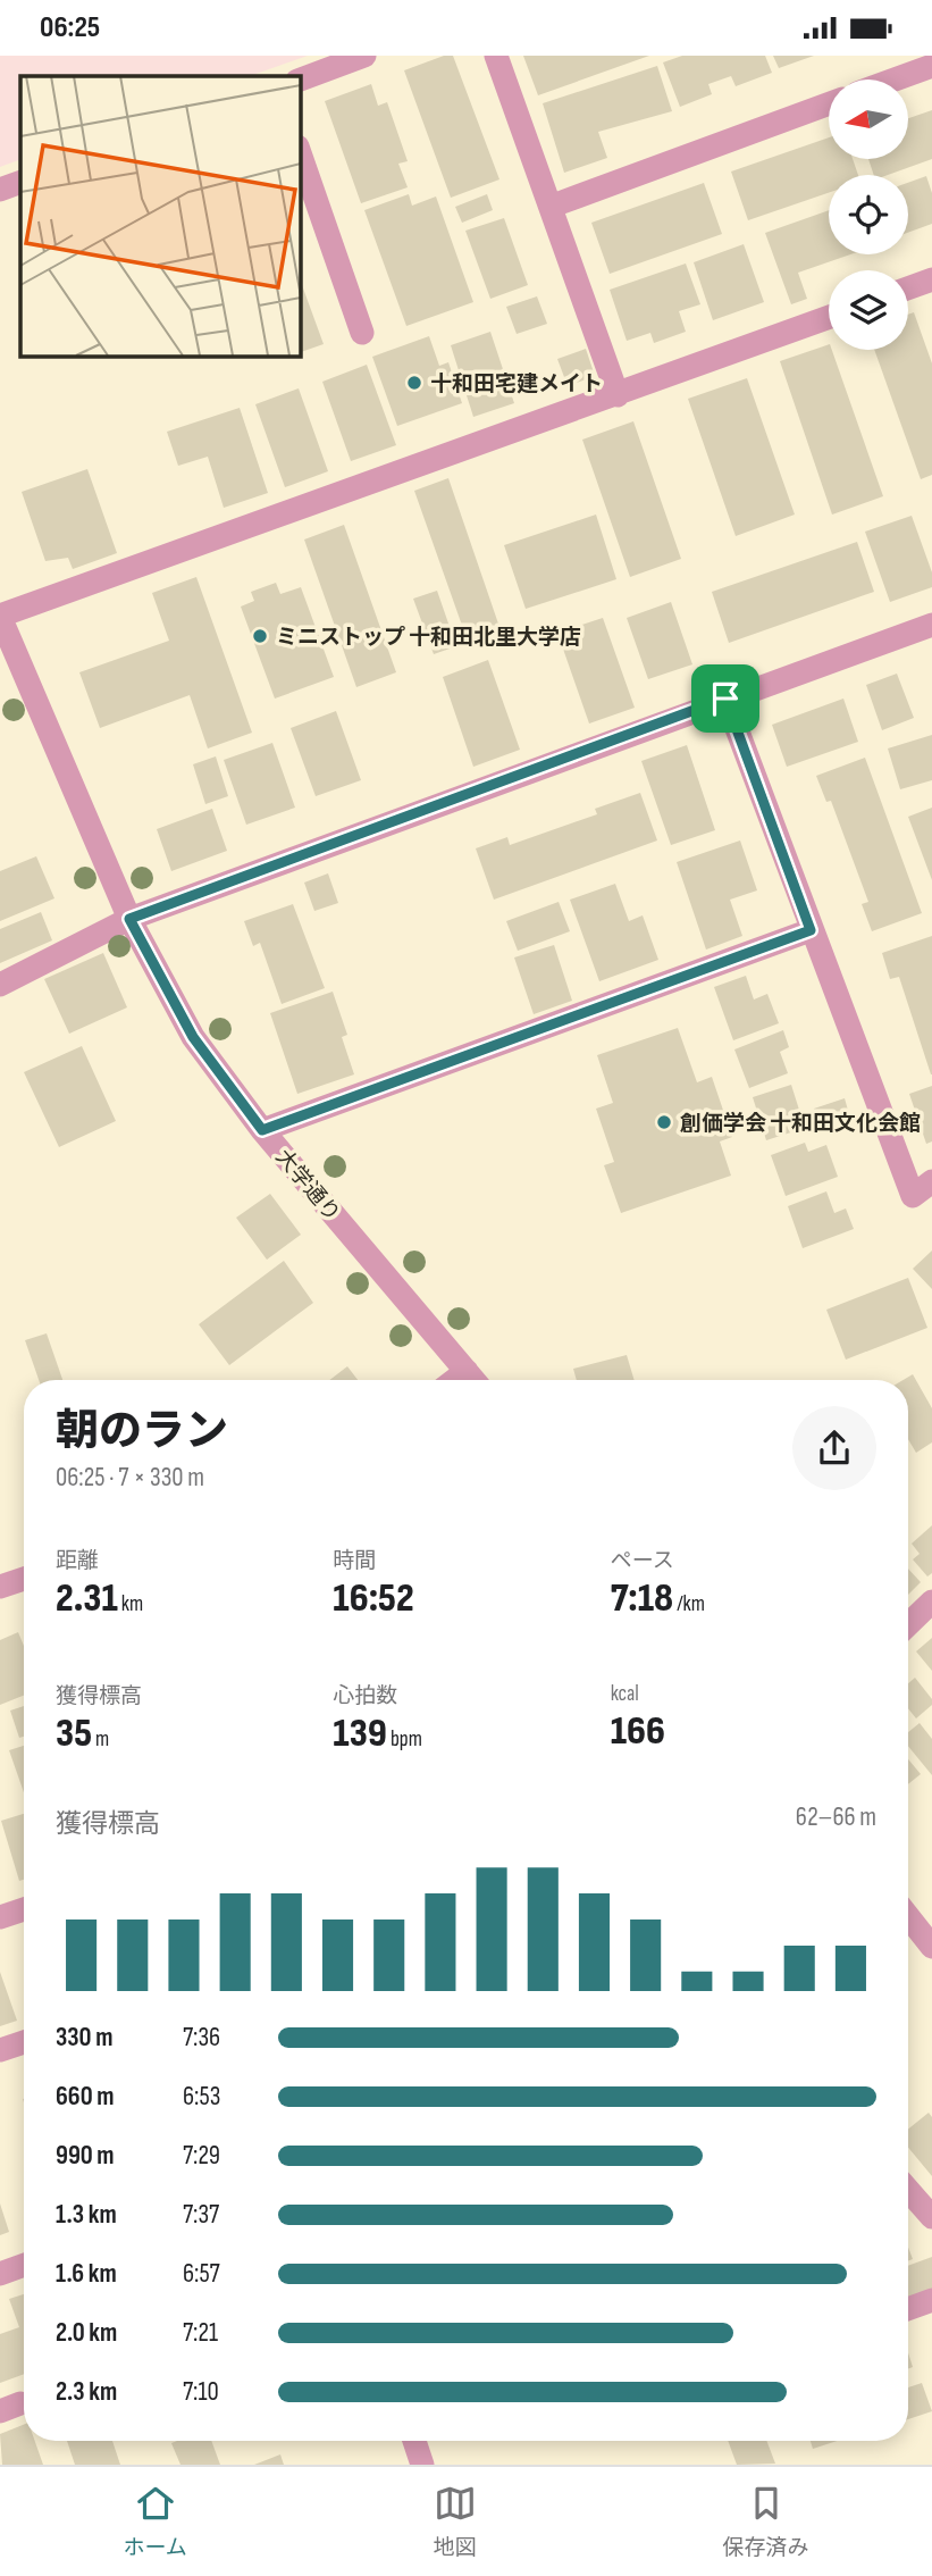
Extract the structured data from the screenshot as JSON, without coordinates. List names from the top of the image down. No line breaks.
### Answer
{"streets":{"street":["大学通り"]},"places":["十和田宅建メイト","ミニストップ 十和田北里大学店","創価学会 十和田文化会館"],"north":"left","page":{"status":"06:25","heading":["朝のラン","06:25 · 7 × 330 m"],"stats":[["距離","2.31 km"],["時間","16:52"],["ペース","7:18 /km"],["獲得標高","35 m"],["心拍数","139 bpm"],["kcal","166"]],"chart":["獲得標高","62–66 m"],"list":[{"name":"330 m","note":"7:36"},{"name":"660 m","note":"6:53"},{"name":"990 m","note":"7:29"},{"name":"1.3 km","note":"7:37"},{"name":"1.6 km","note":"6:57"},{"name":"2.0 km","note":"7:21"},{"name":"2.3 km","note":"7:10"}],"tabs":["ホーム","地図","保存済み"]}}
